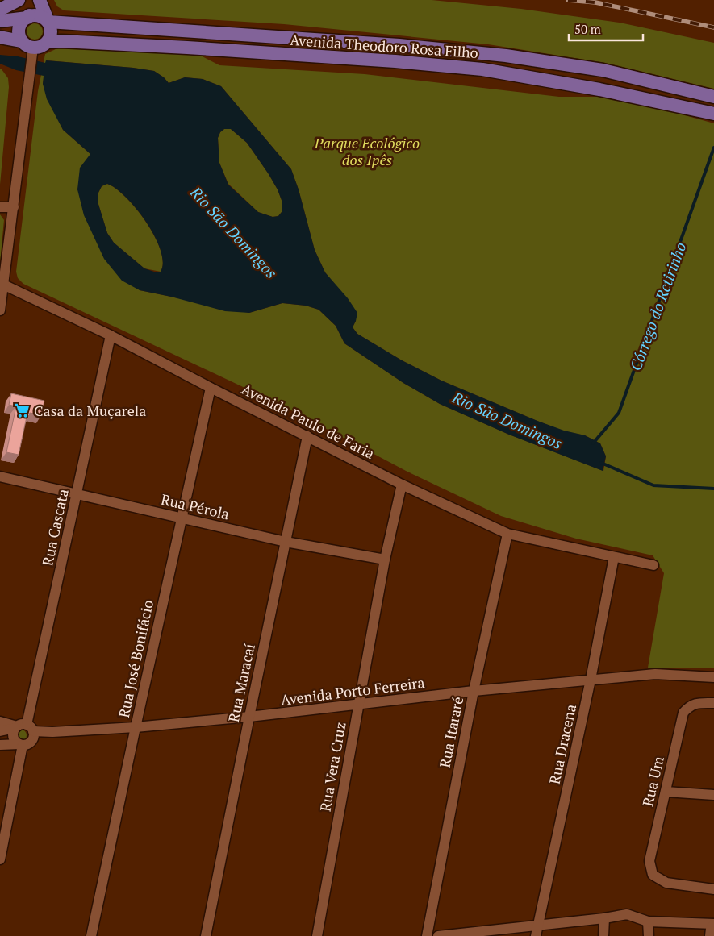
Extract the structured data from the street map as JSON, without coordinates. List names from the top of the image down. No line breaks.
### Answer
{"streets":{"main road":["Avenida Theodoro Rosa Filho"],"street":["Avenida Paulo de Faria","Rua Pérola","Rua Cascata","Rua José Bonifácio","Rua Maracaí","Avenida Porto Ferreira","Rua Itararé","Rua Dracena","Rua Vera Cruz","Rua Um"]},"crossings":[["Avenida Paulo de Faria","Rua Cascata"],["Avenida Paulo de Faria","Rua José Bonifácio"],["Avenida Paulo de Faria","Rua Maracaí"],["Avenida Paulo de Faria","Rua Itararé"],["Avenida Paulo de Faria","Rua Dracena"],["Avenida Paulo de Faria","Rua Vera Cruz"],["Rua Pérola","Rua Cascata"],["Rua Pérola","Rua José Bonifácio"],["Rua Pérola","Rua Maracaí"],["Rua Pérola","Rua Vera Cruz"],["Rua Cascata","Avenida Porto Ferreira"],["Rua José Bonifácio","Avenida Porto Ferreira"],["Rua Maracaí","Avenida Porto Ferreira"],["Avenida Porto Ferreira","Rua Itararé"],["Avenida Porto Ferreira","Rua Dracena"],["Avenida Porto Ferreira","Rua Vera Cruz"]],"water":["Rio São Domingos","Córrego do Retirinho"],"parks":["Parque Ecológico dos Ipês"],"places":{"supermarket":["Casa da Muçarela"]},"scale_bar":"50 m"}
